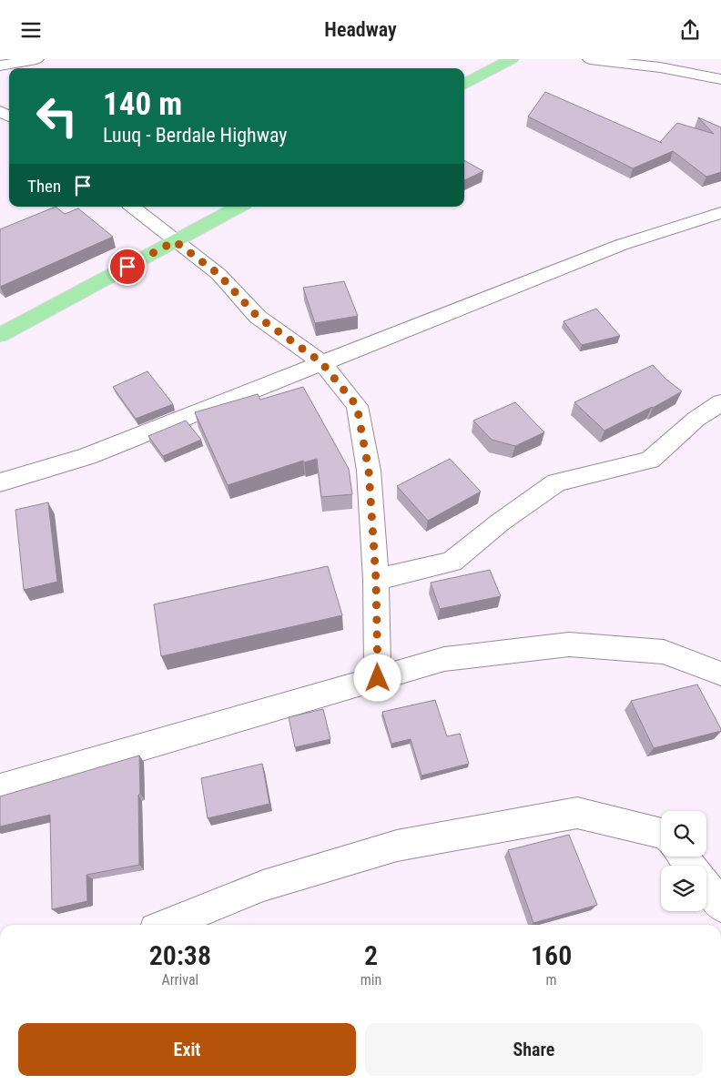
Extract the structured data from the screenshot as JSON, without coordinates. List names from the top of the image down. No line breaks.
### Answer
{"page":{"header":"Headway","turn":["140 m","Luuq - Berdale Highway"],"then":"Then","eta":["20:38","Arrival","2","min","160","m"],"buttons":["Exit","Share"]}}
